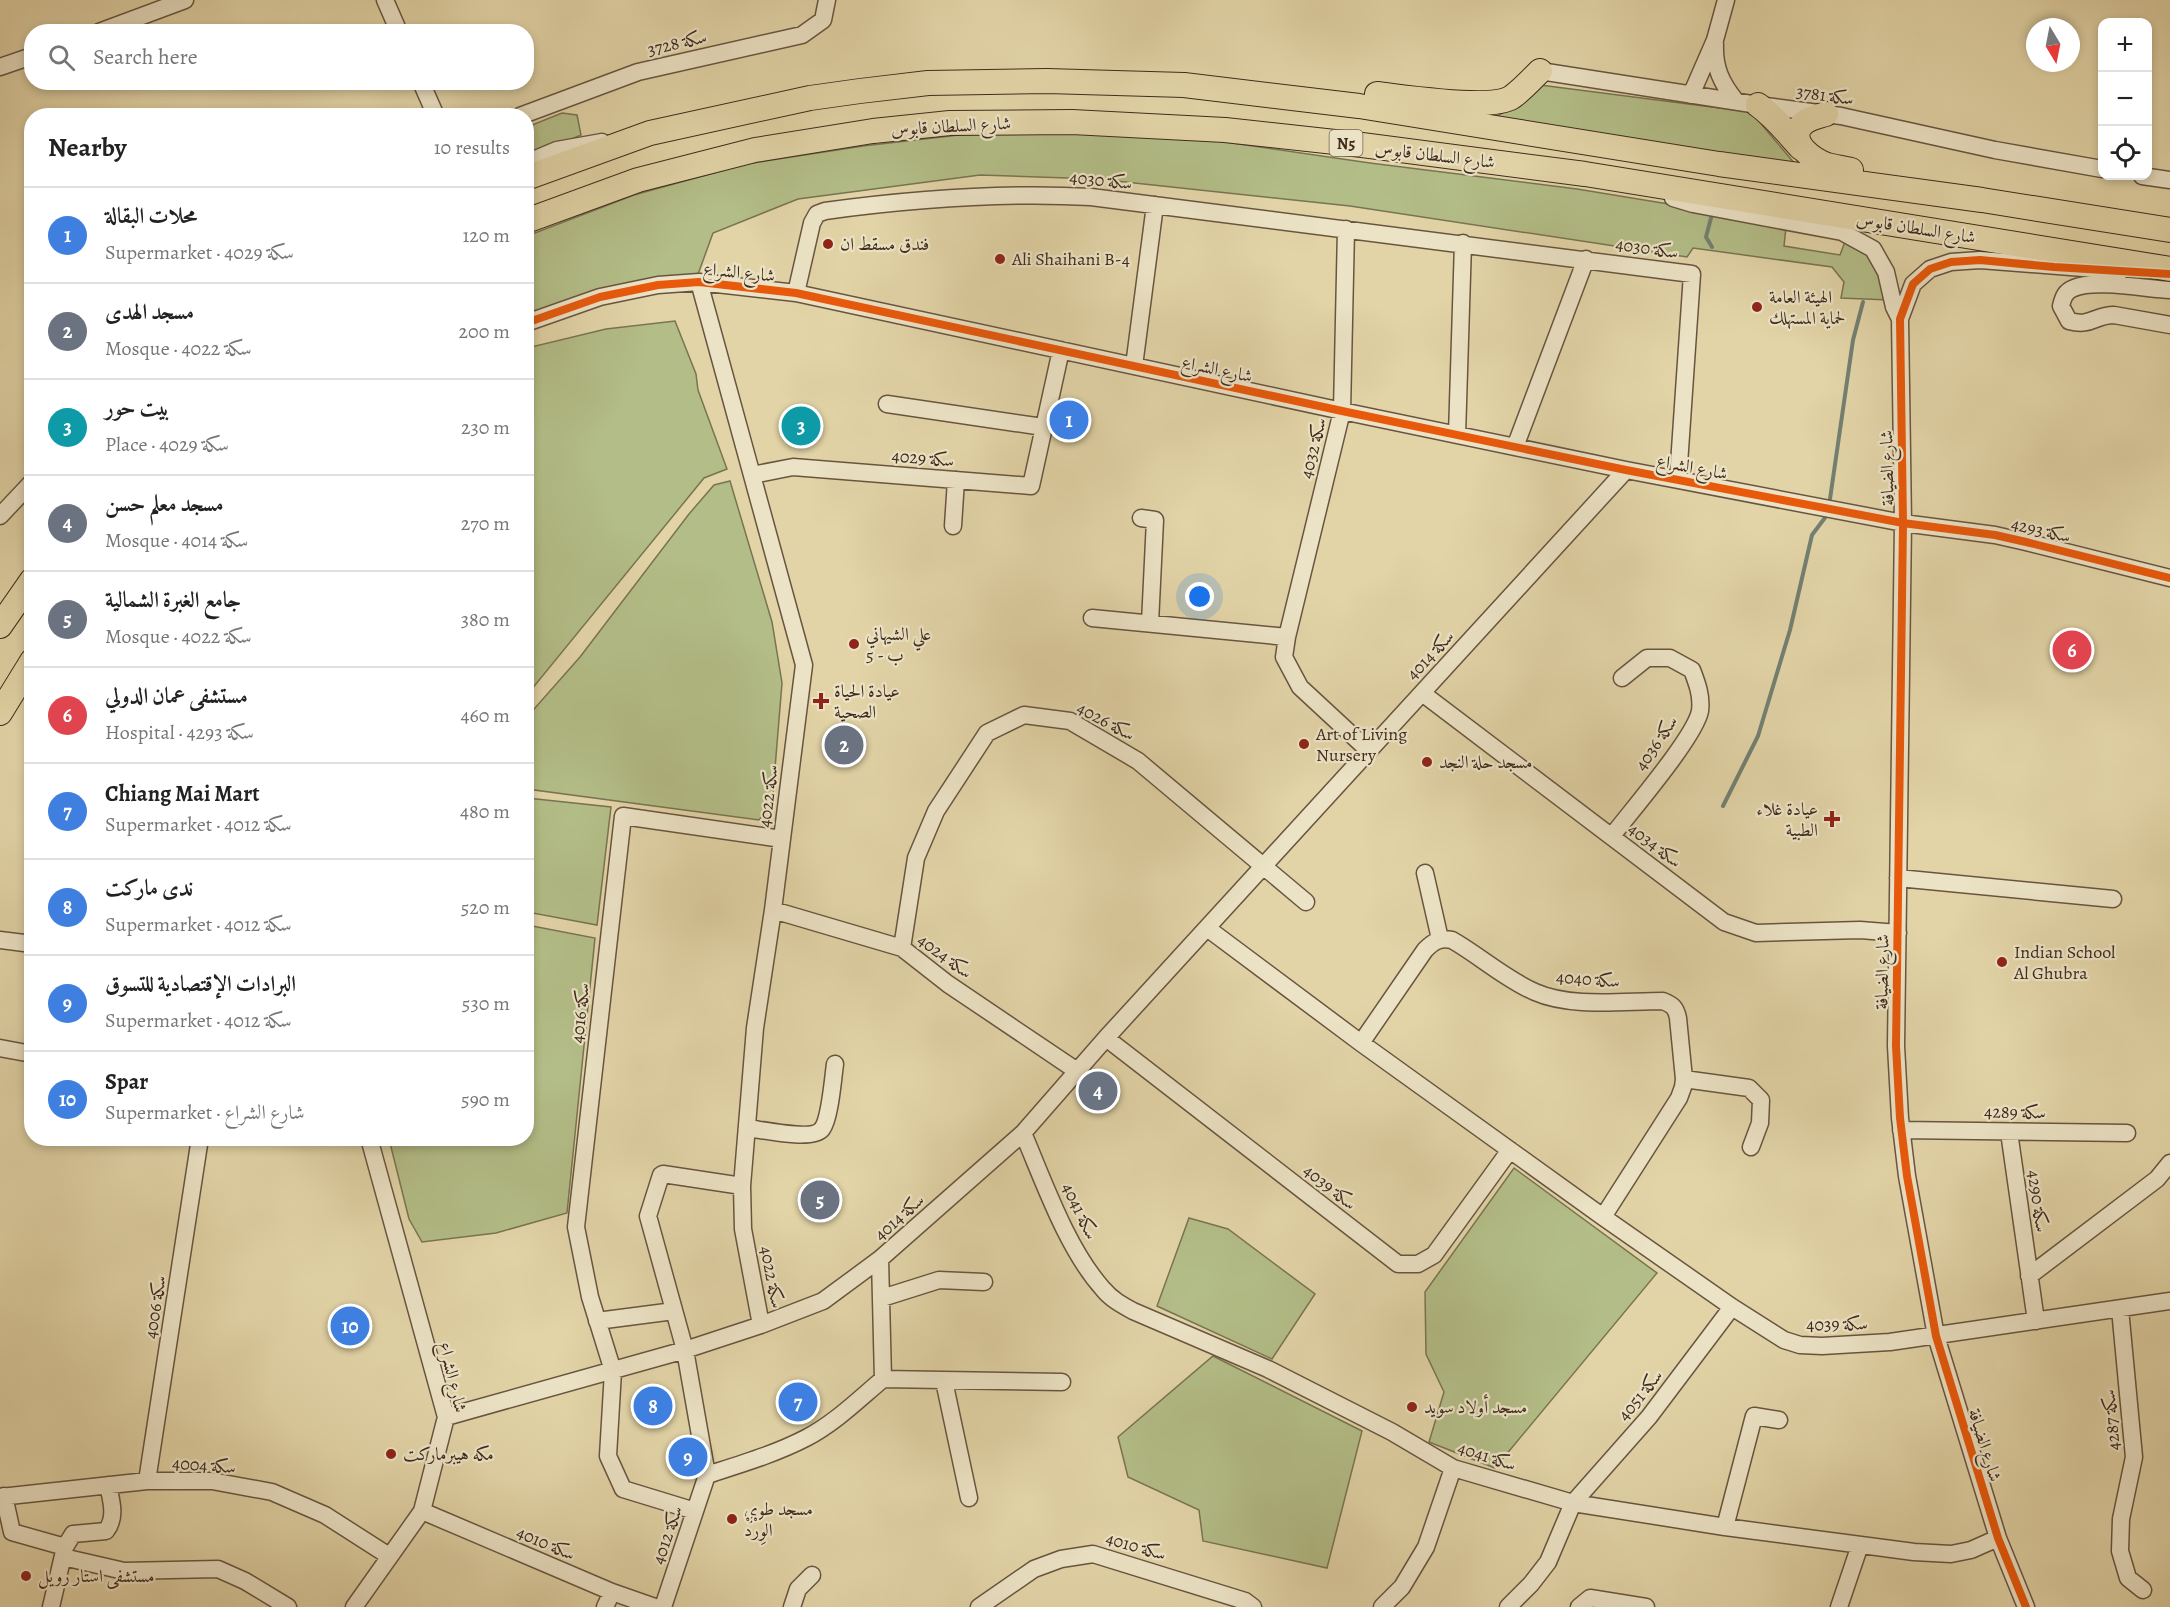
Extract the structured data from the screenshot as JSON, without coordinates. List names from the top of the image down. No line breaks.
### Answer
{"streets":{"highway":["شارع السلطان قابوس","N5"],"street":["سكة 3728","سكة 3781","سكة 4030","شارع الشراع","سكة 4032","سكة 4029","شارع الضيافة","سكة 4293","سكة 4014","سكة 4026","سكة 4036","سكة 4022","سكة 4034","سكة 4024","سكة 4040","سكة 4016","سكة 4289","سكة 4039","سكة 4290","سكة 4041","سكة 4006","سكة 4051","سكة 4287","سكة 4004","سكة 4012","سكة 4010"]},"crossings":[["سكة 4030","شارع الشراع"],["سكة 4030","سكة 4032"],["شارع الشراع","سكة 4032"],["شارع الشراع","سكة 4029"],["شارع الشراع","شارع الضيافة"],["شارع الشراع","سكة 4293"],["شارع الشراع","سكة 4014"],["شارع الشراع","سكة 4022"],["شارع الشراع","سكة 4004"],["شارع الشراع","سكة 4010"],["سكة 4032","سكة 4014"],["سكة 4029","سكة 4022"],["شارع الضيافة","سكة 4293"],["شارع الضيافة","سكة 4034"],["شارع الضيافة","سكة 4289"],["شارع الضيافة","سكة 4039"],["شارع الضيافة","سكة 4041"],["سكة 4014","سكة 4026"],["سكة 4014","سكة 4022"],["سكة 4014","سكة 4034"],["سكة 4014","سكة 4024"],["سكة 4014","سكة 4016"],["سكة 4014","سكة 4039"],["سكة 4014","سكة 4041"],["سكة 4014","سكة 4012"],["سكة 4026","سكة 4024"],["سكة 4036","سكة 4034"],["سكة 4022","سكة 4024"],["سكة 4022","سكة 4016"],["سكة 4022","سكة 4012"],["سكة 4040","سكة 4039"],["سكة 4289","سكة 4290"],["سكة 4039","سكة 4051"],["سكة 4041","سكة 4051"],["سكة 4006","سكة 4004"]],"places":{"other":["فندق مسقط ان","Ali Shaihani B-4","الهيئة العامة لحماية المستهلك","علي الشيهاني ب - 5","Art of Living Nursery","مسجد حلة النجد","Indian School Al Ghubra","مسجد أولاد سويد","مكه هيبرماركت","مسجد طوي الوِرْدْ","مستشفى استار رويل"],"health":["عيادة الحياة الصحية","عيادة غلاء الطبية"]},"north":"bottom","page":{"map_buttons":["+","−"],"search":"Search here","heading":["Nearby","10 results"],"list":[{"mark":"1","name":"محلات البقالة","note":"Supermarket · سكة 4029","value":"120 m"},{"mark":"2","name":"مسجد الهدى","note":"Mosque · سكة 4022","value":"200 m"},{"mark":"3","name":"بيت حور","note":"Place · سكة 4029","value":"230 m"},{"mark":"4","name":"مسجد معلم حسن","note":"Mosque · سكة 4014","value":"270 m"},{"mark":"5","name":"جامع الغبرة الشمالية","note":"Mosque · سكة 4022","value":"380 m"},{"mark":"6","name":"مستشفى عمان الدولي","note":"Hospital · سكة 4293","value":"460 m"},{"mark":"7","name":"Chiang Mai Mart","note":"Supermarket · سكة 4012","value":"480 m"},{"mark":"8","name":"ندى ماركت","note":"Supermarket · سكة 4012","value":"520 m"},{"mark":"9","name":"البرادات الإقتصادية للتسوق","note":"Supermarket · سكة 4012","value":"530 m"},{"mark":"10","name":"Spar","note":"Supermarket · شارع الشراع","value":"590 m"}],"pins":["1","3","6","2","4","5","10","7","8","9"]}}
